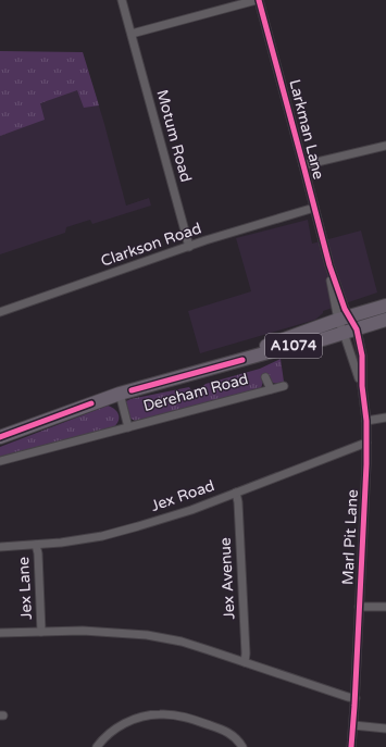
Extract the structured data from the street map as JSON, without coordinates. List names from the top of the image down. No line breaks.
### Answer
{"streets":{"highway":["A1074","Dereham Road"],"street":["Larkman Lane","Motum Road","Clarkson Road","Jex Road","Marl Pit Lane","Jex Avenue","Jex Lane"]},"crossings":[["Larkman Lane","Clarkson Road"],["Larkman Lane","Dereham Road"],["Larkman Lane","Marl Pit Lane"],["Motum Road","Clarkson Road"],["Dereham Road","Marl Pit Lane"],["Jex Road","Marl Pit Lane"],["Jex Road","Jex Avenue"],["Jex Road","Jex Lane"]]}
